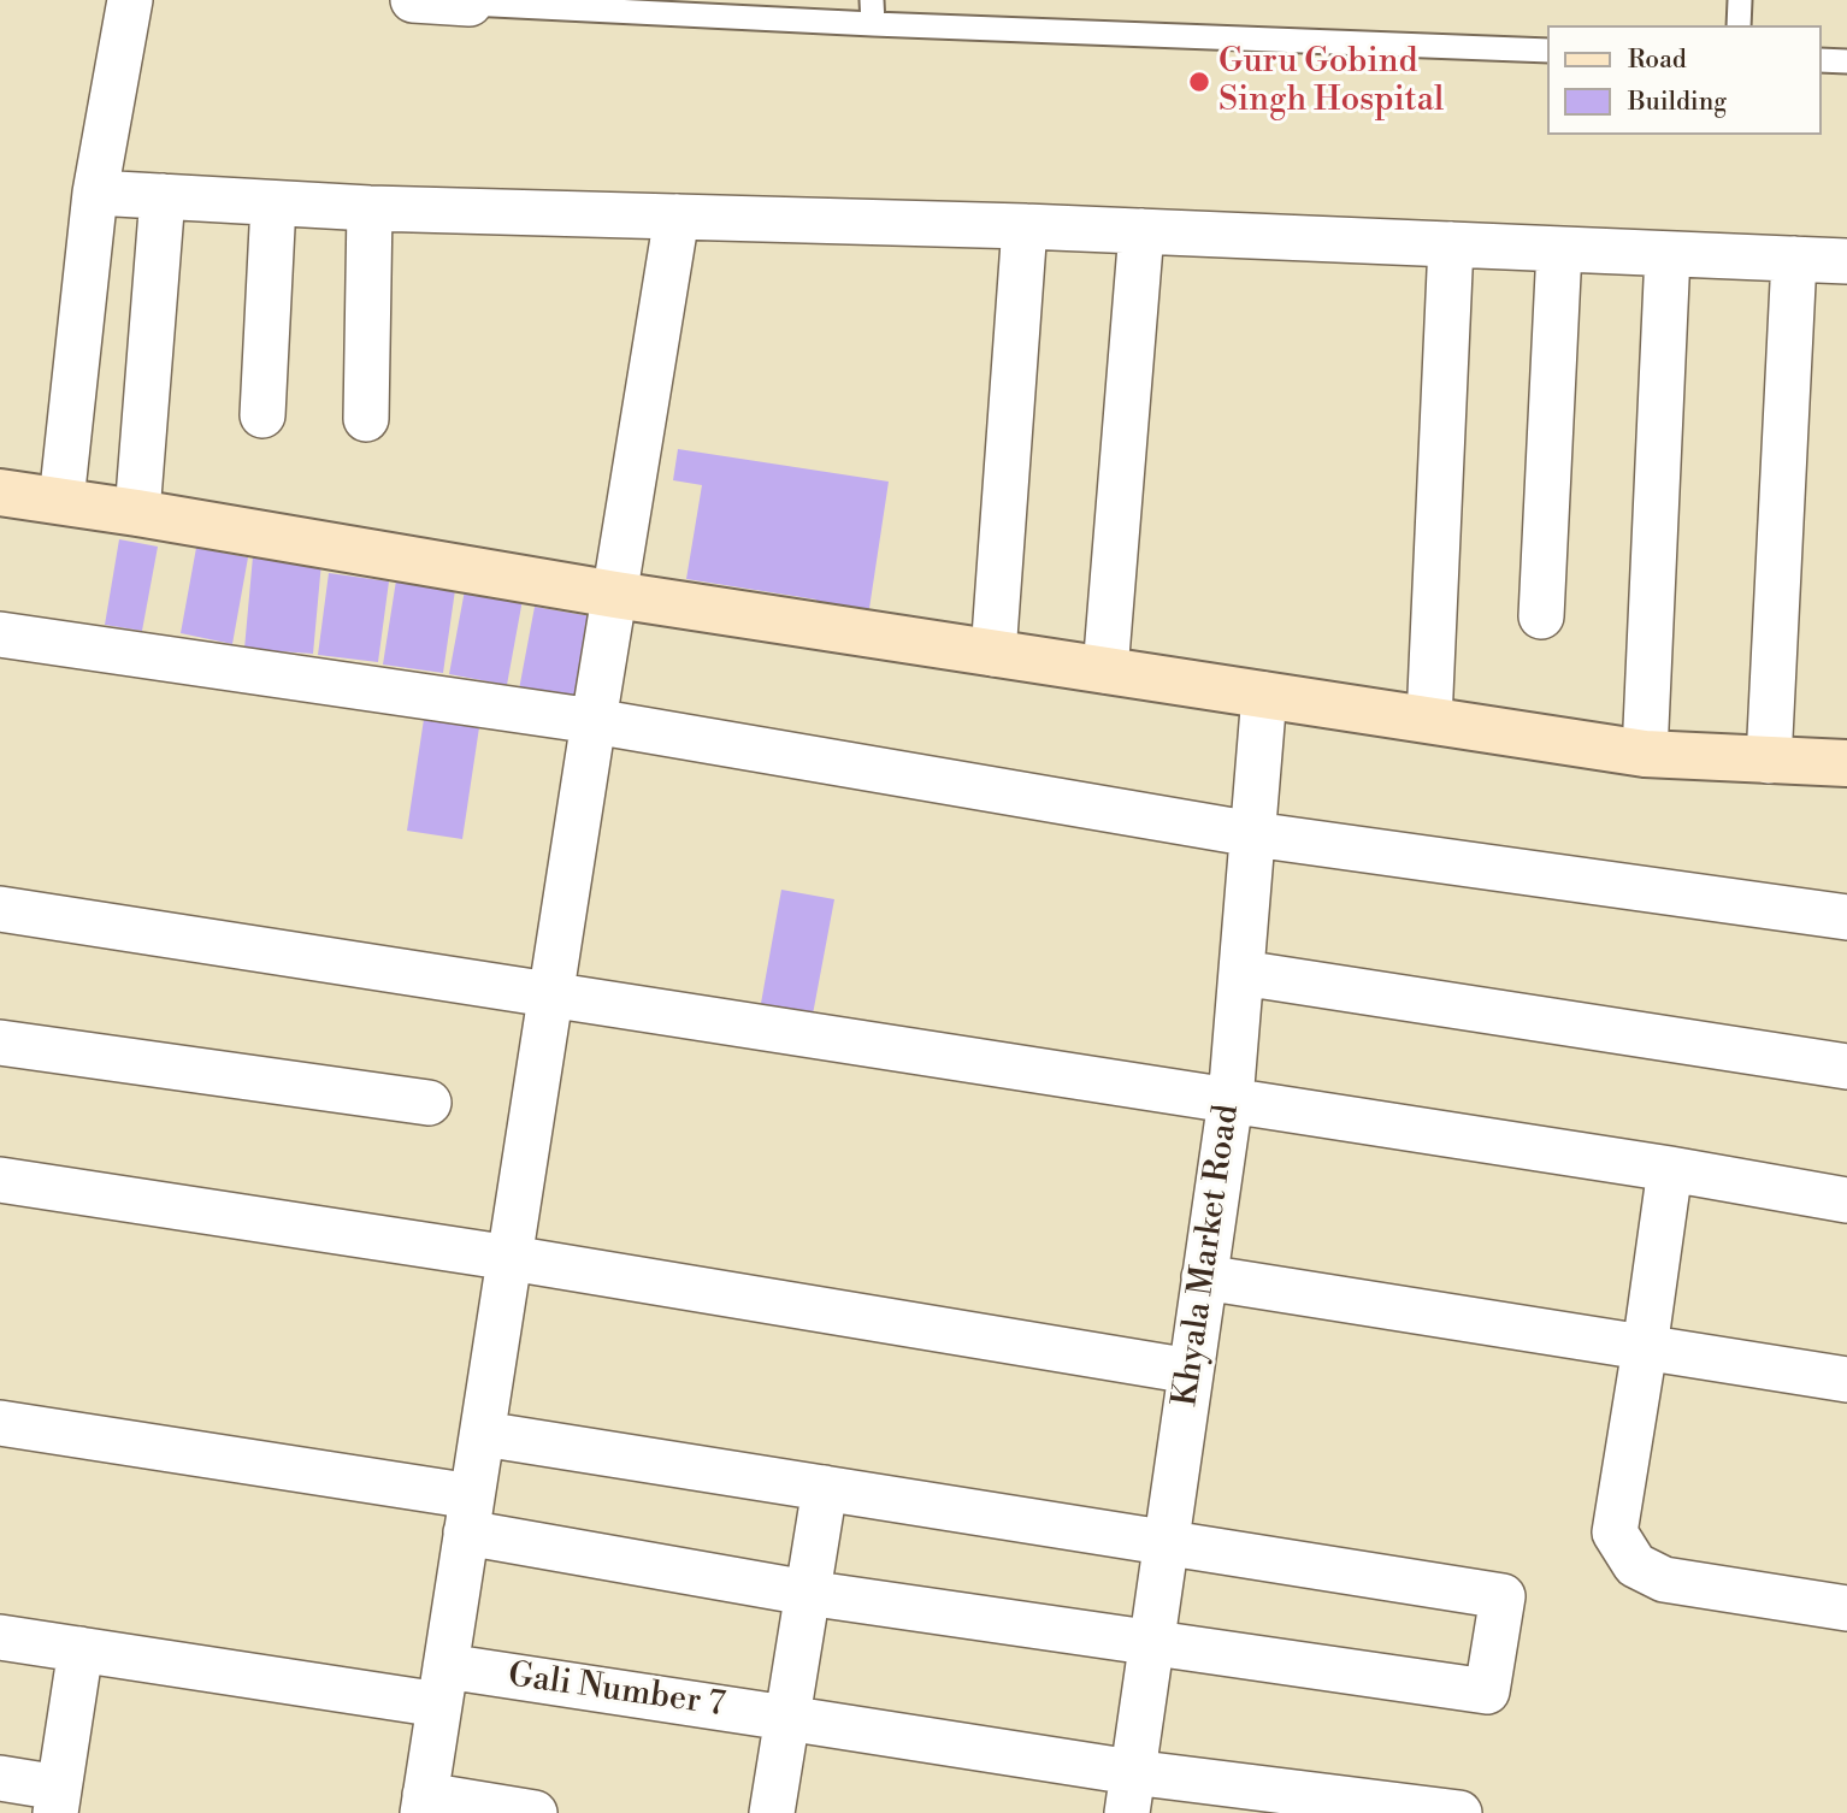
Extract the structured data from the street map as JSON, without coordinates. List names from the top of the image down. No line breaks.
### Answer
{"streets":{"street":["Khyala Market Road","Gali Number 7"]},"crossings":[["Khyala Market Road","Gali Number 7"]],"places":["Guru Gobind Singh Hospital"],"legend":["Road","Building"]}
